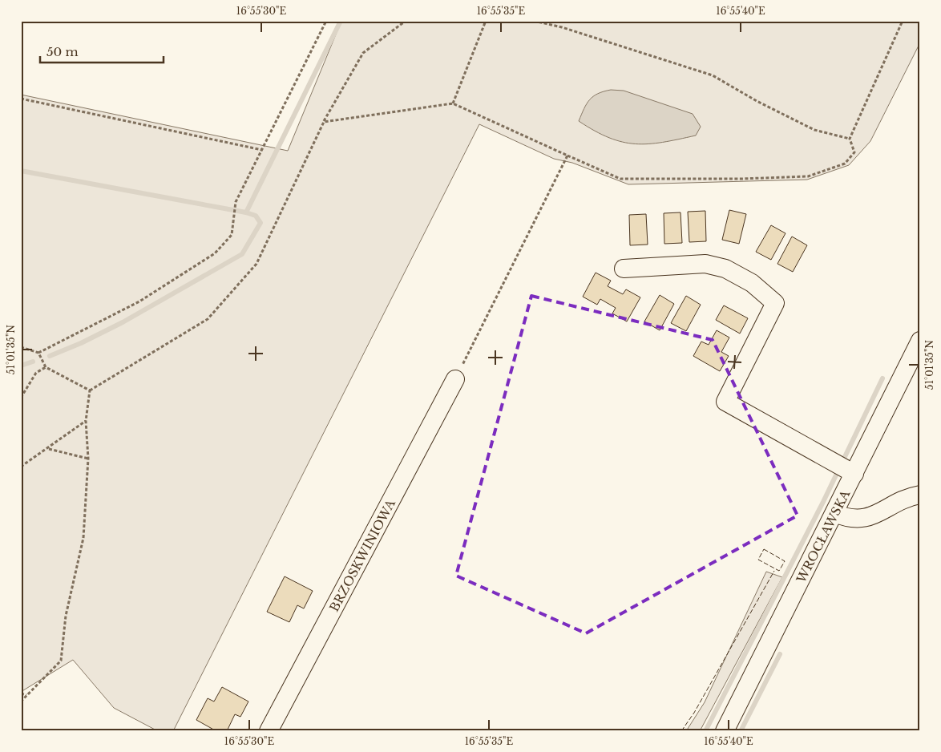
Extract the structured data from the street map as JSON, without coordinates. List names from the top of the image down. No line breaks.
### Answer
{"streets":{"street":["WROCŁAWSKA","BRZOSKWINIOWA"]},"scale_bar":"50 m","coordinates":["16°55'30\"E","16°55'35\"E","16°55'40\"E","51°01'35\"N"]}
